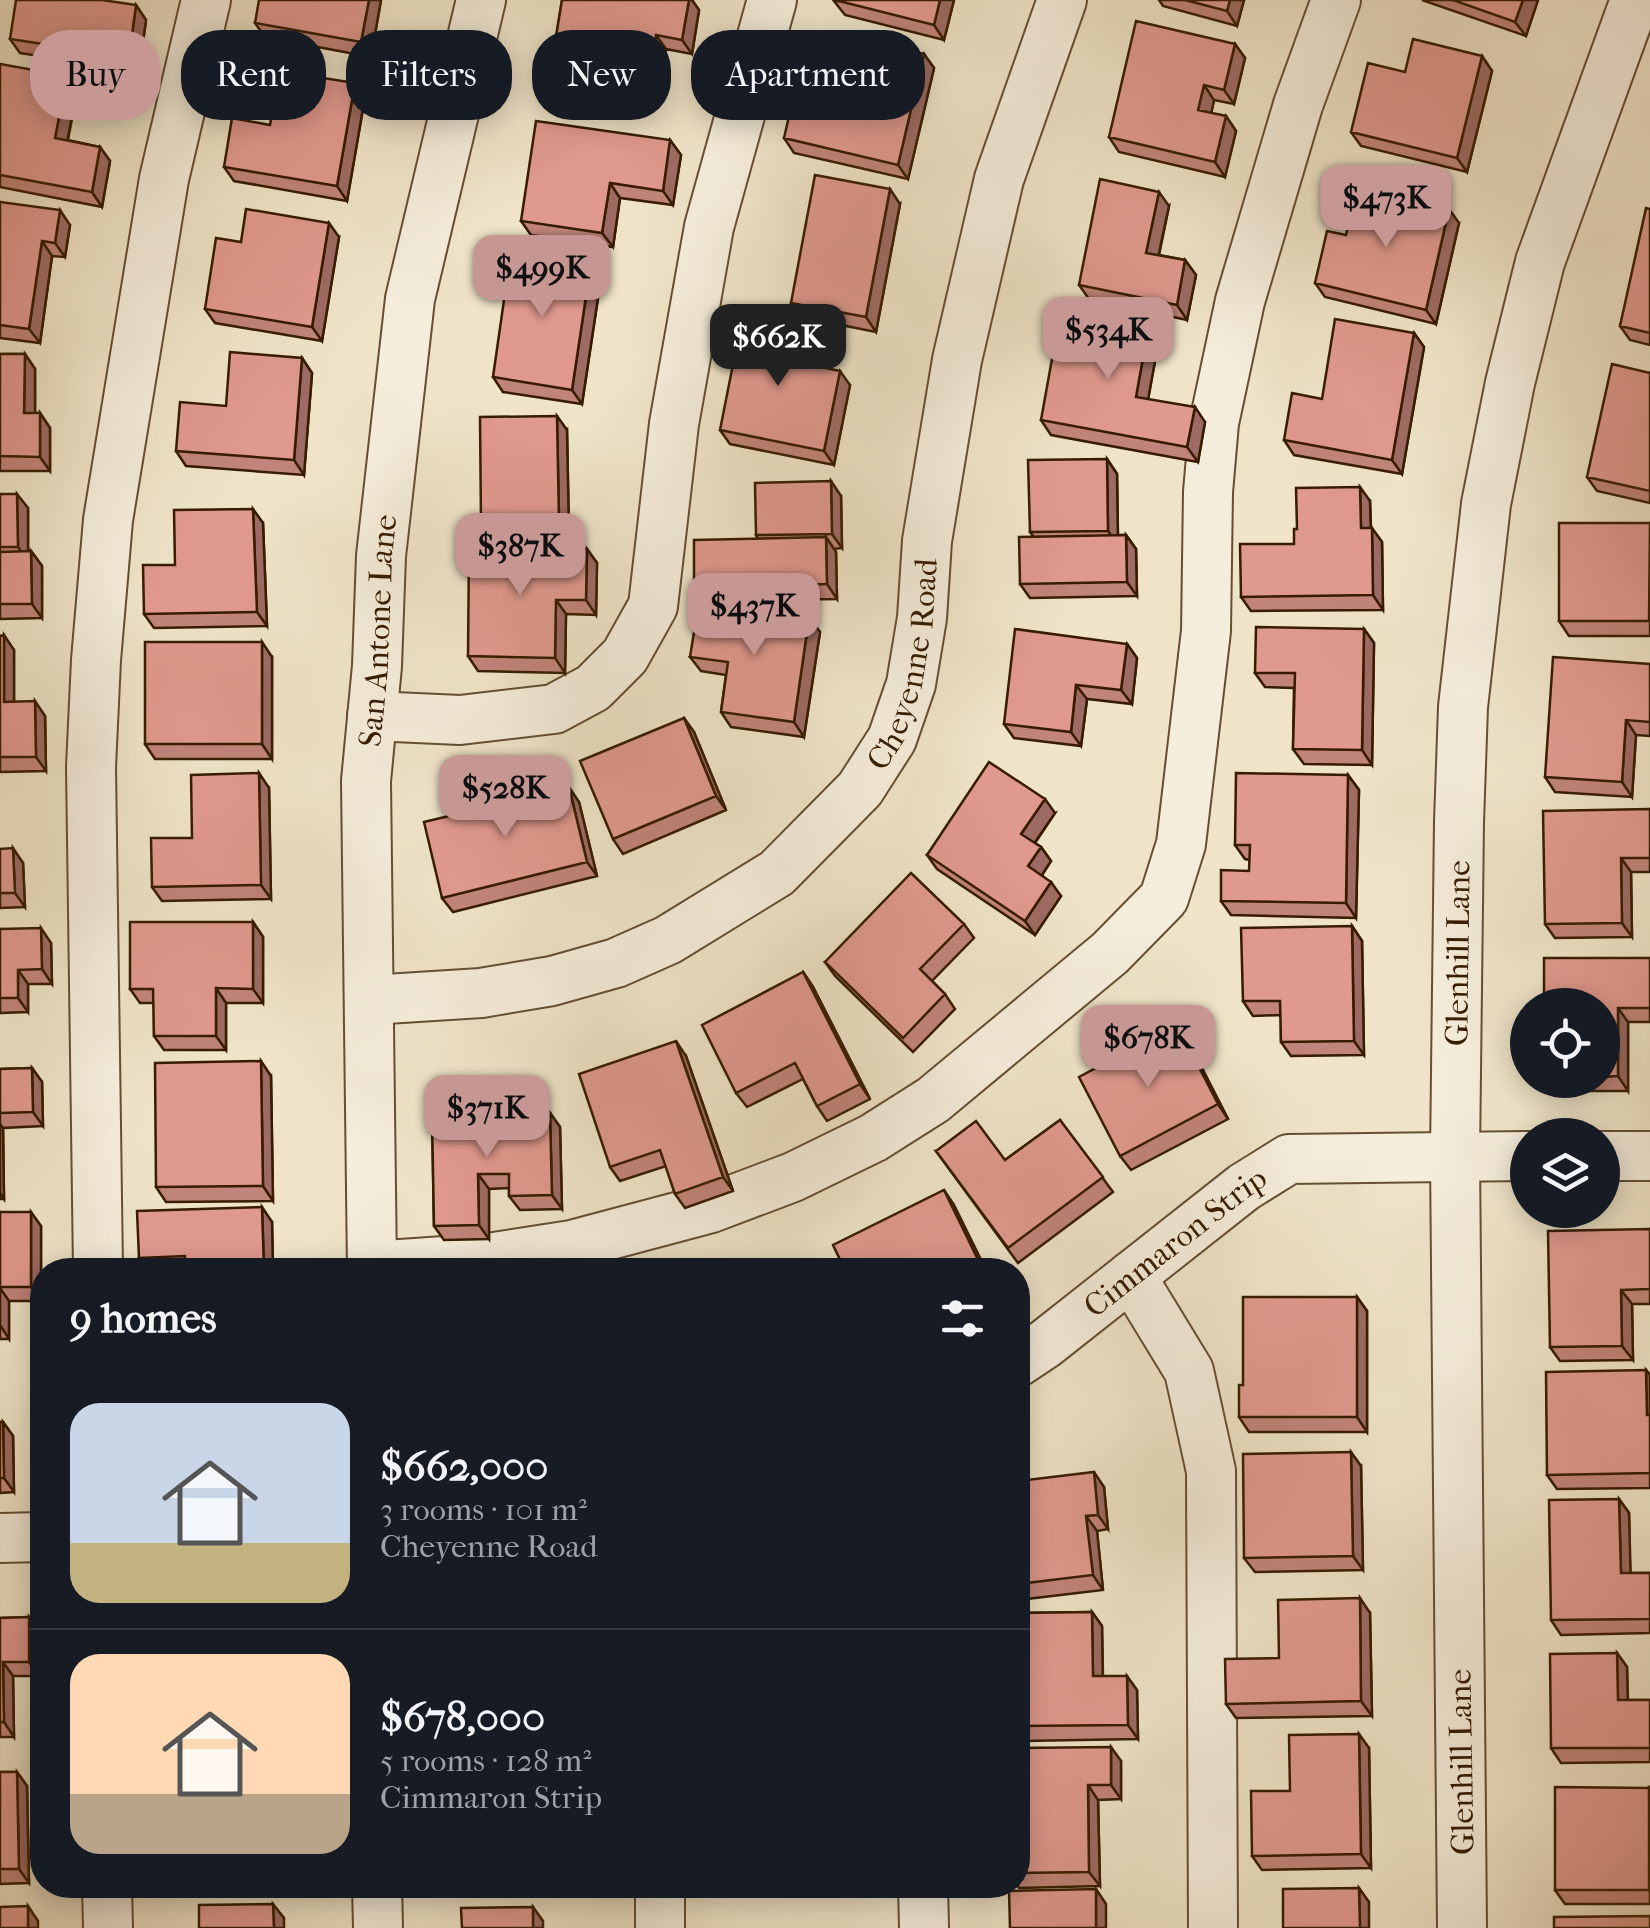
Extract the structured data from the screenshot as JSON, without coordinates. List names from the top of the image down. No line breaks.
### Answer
{"streets":{"street":["San Antone Lane","Cheyenne Road","Glenhill Lane","Cimmaron Strip"]},"crossings":[["San Antone Lane","Cheyenne Road"],["Glenhill Lane","Cimmaron Strip"]],"page":{"chip":["Buy","Rent","Filters","New","Apartment"],"price":["$473K","$499K","$534K","$662K","$387K","$437K","$528K","$678K","$371K"],"heading":"9 homes","list":[{"name":"$662,000","note":"3 rooms · 101 m² · Cheyenne Road"},{"name":"$678,000","note":"5 rooms · 128 m² · Cimmaron Strip"}]}}
